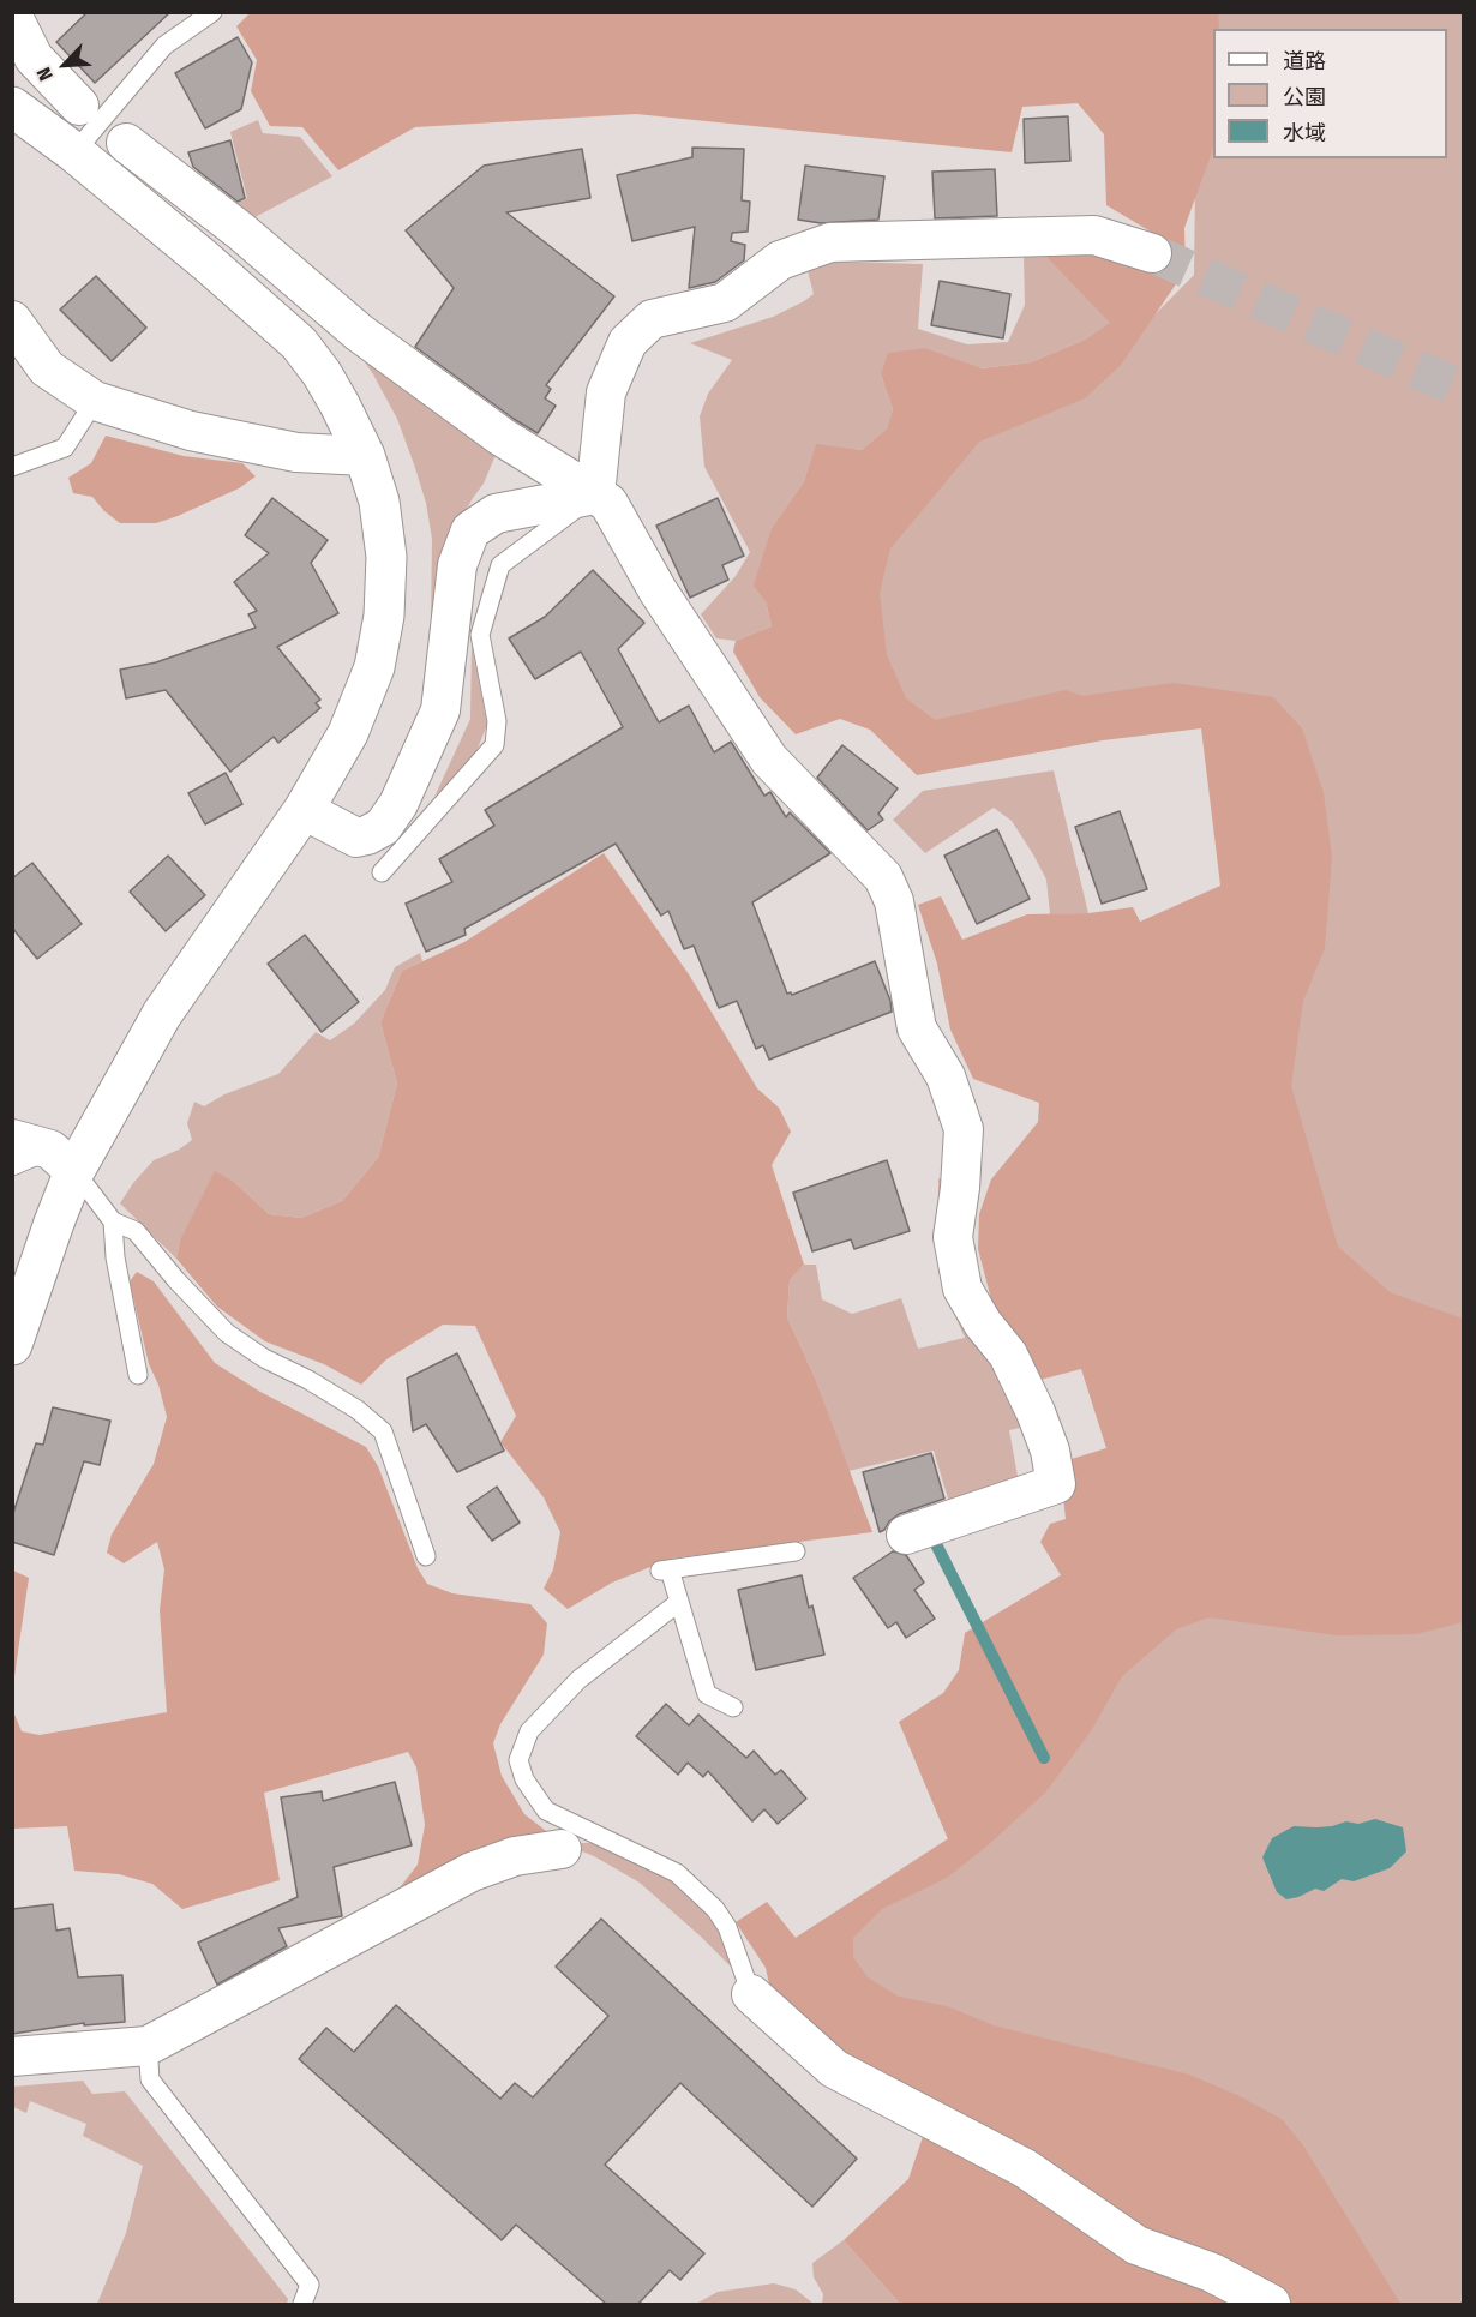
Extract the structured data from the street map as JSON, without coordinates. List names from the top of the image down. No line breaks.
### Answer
{"legend":["道路","公園","水域"],"north":"bottom left"}
